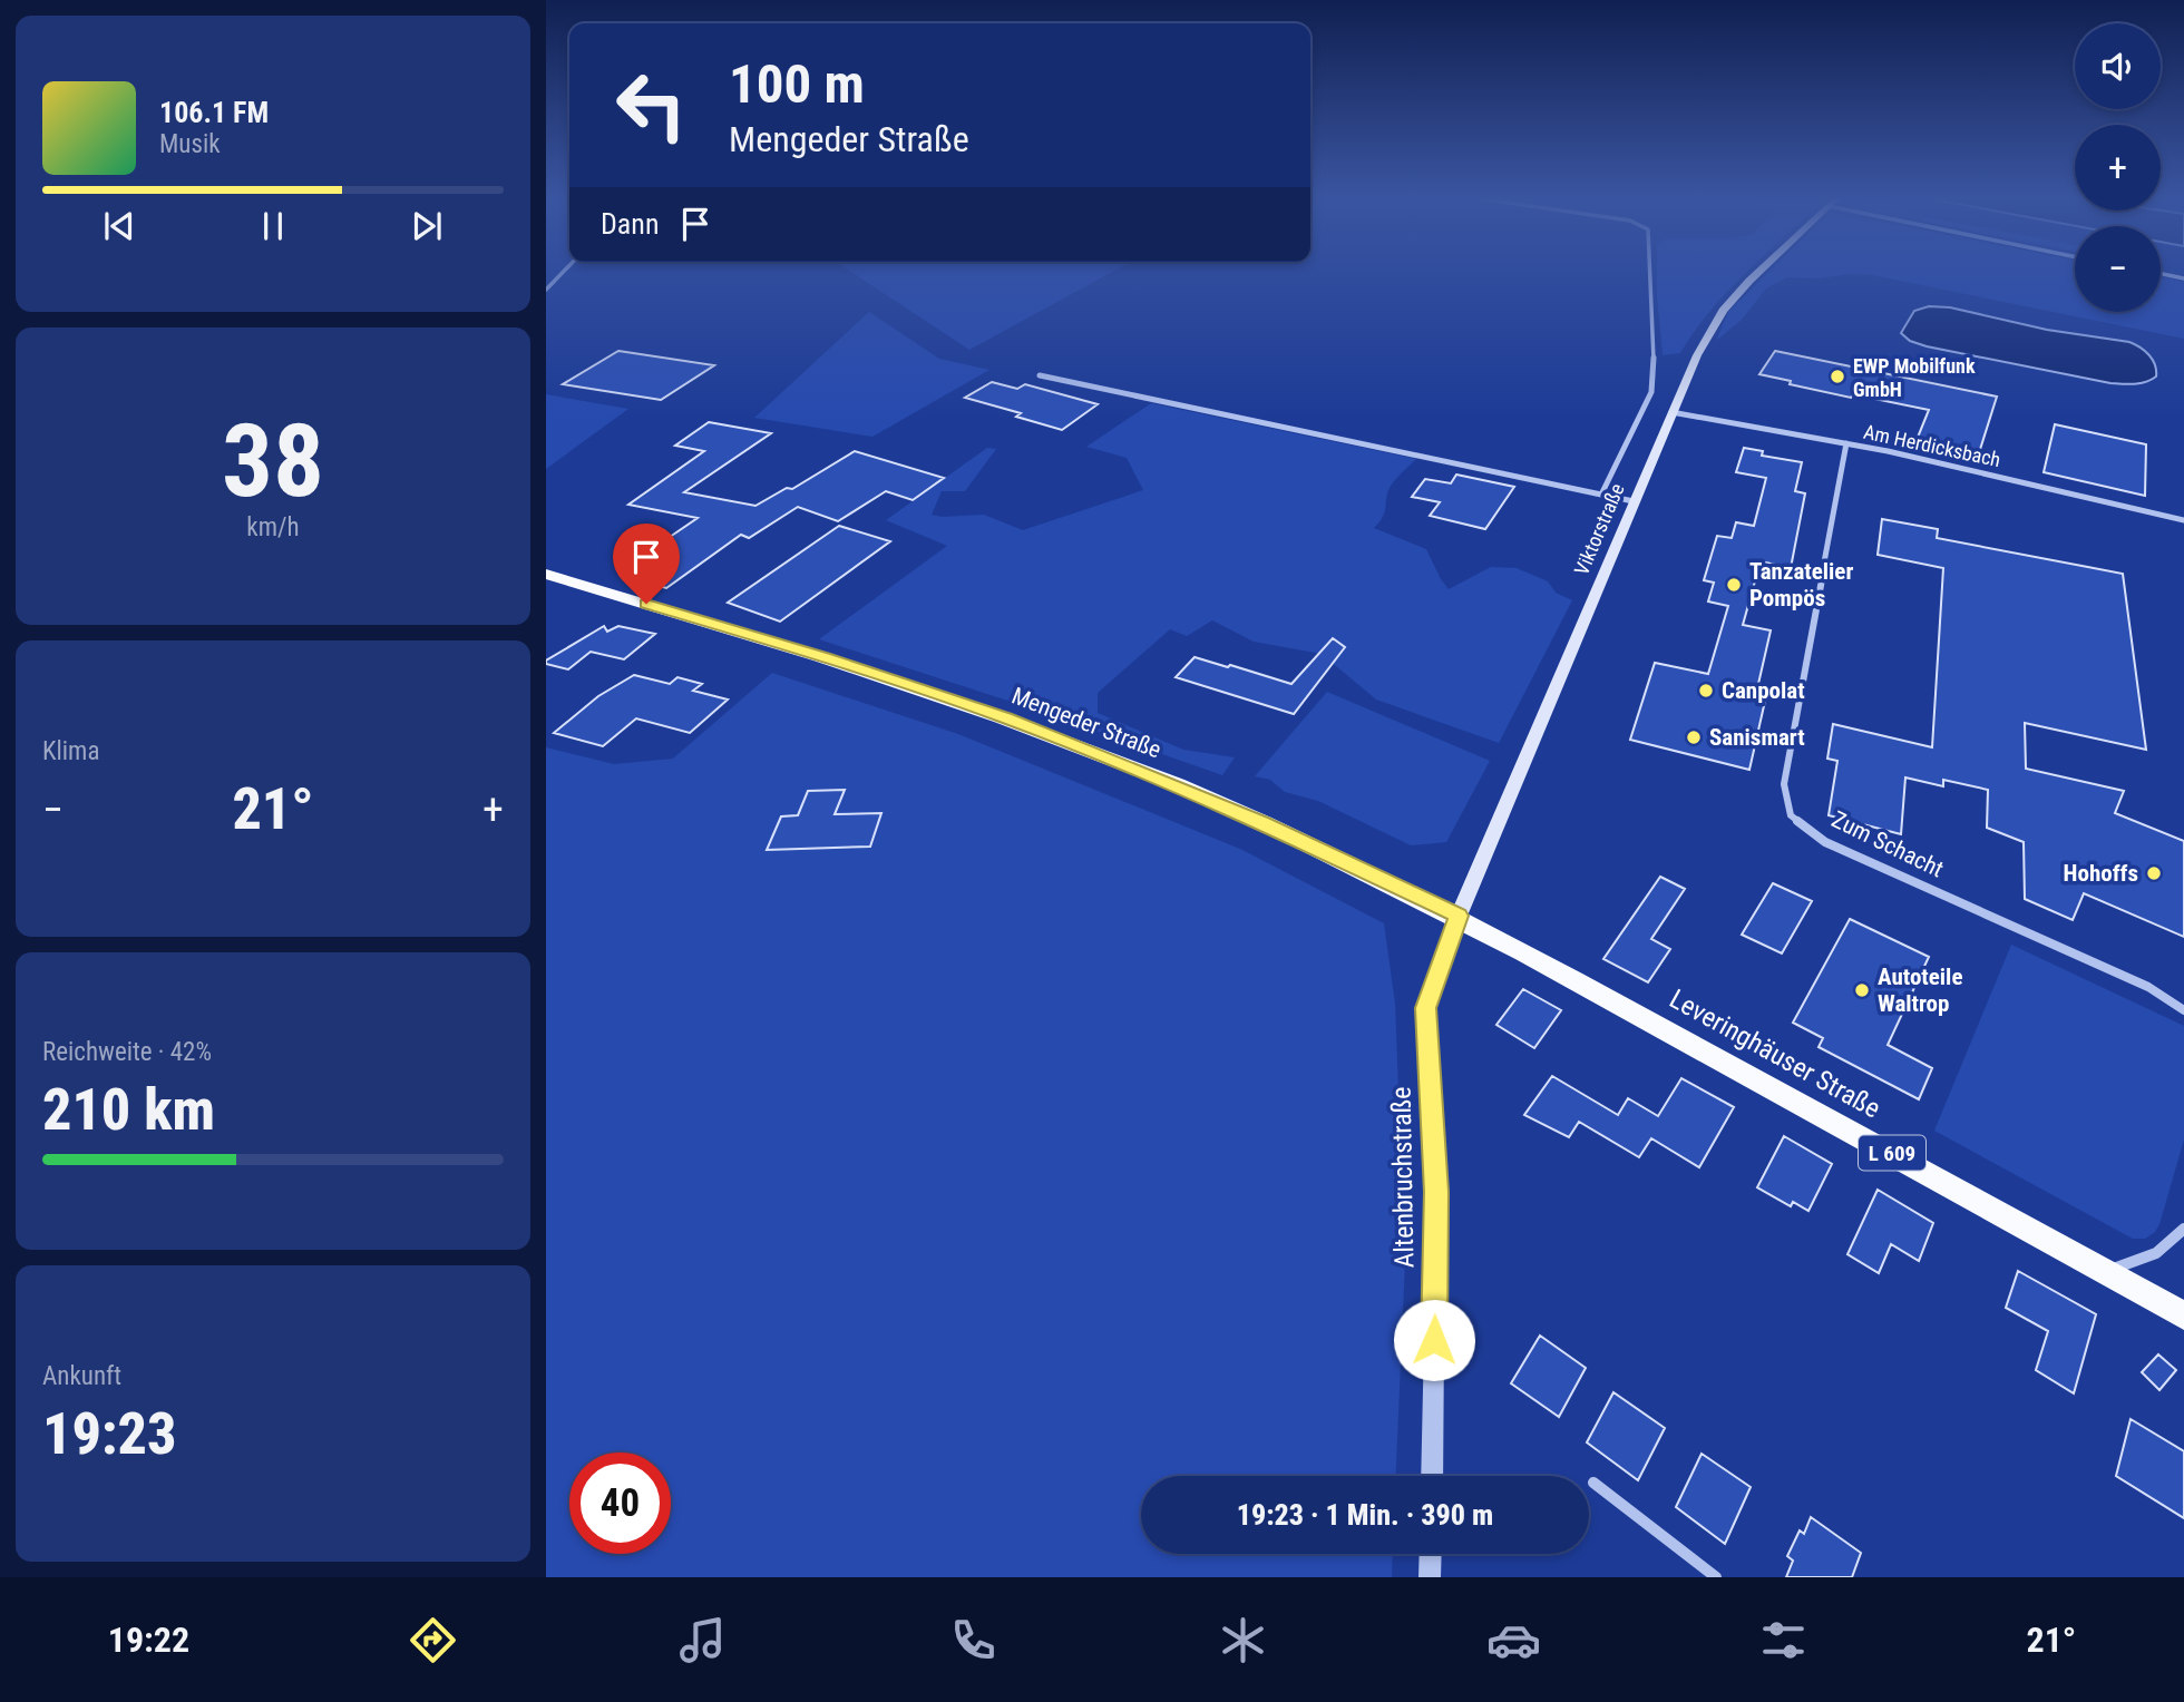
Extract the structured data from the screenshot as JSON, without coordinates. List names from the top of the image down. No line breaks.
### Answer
{"streets":{"main road":["Viktorstraße","Mengeder Straße","Leveringhäuser Straße","L 609"],"street":["Am Herdicksbach","Zum Schacht","Altenbruchstraße"]},"crossings":[["Am Herdicksbach","Viktorstraße"],["Am Herdicksbach","Zum Schacht"],["Viktorstraße","Mengeder Straße"],["Viktorstraße","Leveringhäuser Straße"],["Viktorstraße","Altenbruchstraße"],["Mengeder Straße","Leveringhäuser Straße"],["Mengeder Straße","Altenbruchstraße"],["Leveringhäuser Straße","Altenbruchstraße"]],"places":["EWP Mobilfunk GmbH","Tanzatelier Pompös","Canpolat","Sanismart","Hohoffs","Autoteile Waltrop"],"page":{"map_buttons":["+","−"],"turn":["100 m","Mengeder Straße"],"song":["106.1 FM","Musik"],"then":"Dann","tile":[["38","km/h"],"Klima",["Reichweite · 42%","210 km"],["Ankunft","19:23"]],"heat":["−","21°","+"],"limit":"40","trip":"19:23 · 1 Min. · 390 m","tabs":["19:22","21°"]}}
